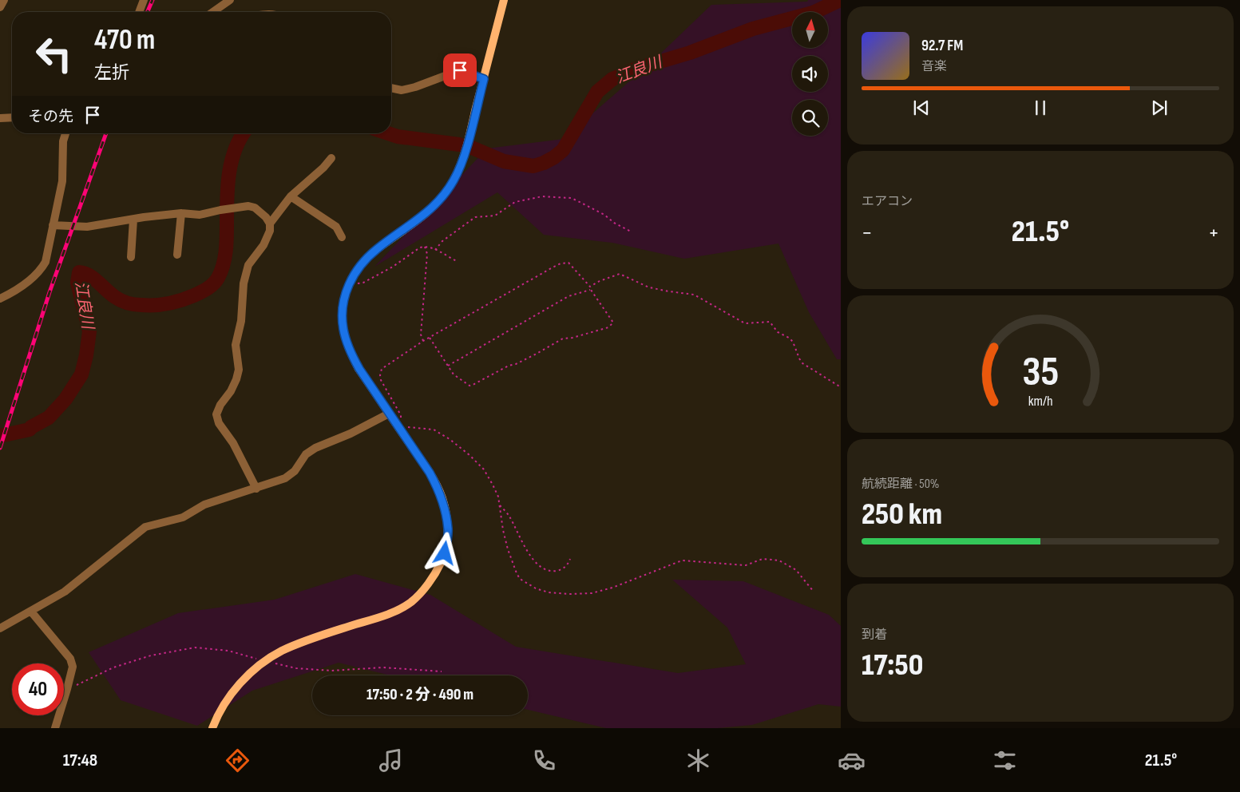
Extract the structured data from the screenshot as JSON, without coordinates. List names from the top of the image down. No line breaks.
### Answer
{"water":["江良川"],"north":"top","page":{"turn":["470 m","左折"],"song":["92.7 FM","音楽"],"then":"その先","tile":["エアコン",["航続距離 · 50%","250 km"],["到着","17:50"]],"heat":["−","21.5°","+"],"limit":"40","trip":"17:50 · 2 分 · 490 m","tabs":["17:48","21.5°"],"gauge":["35","km/h"]}}
